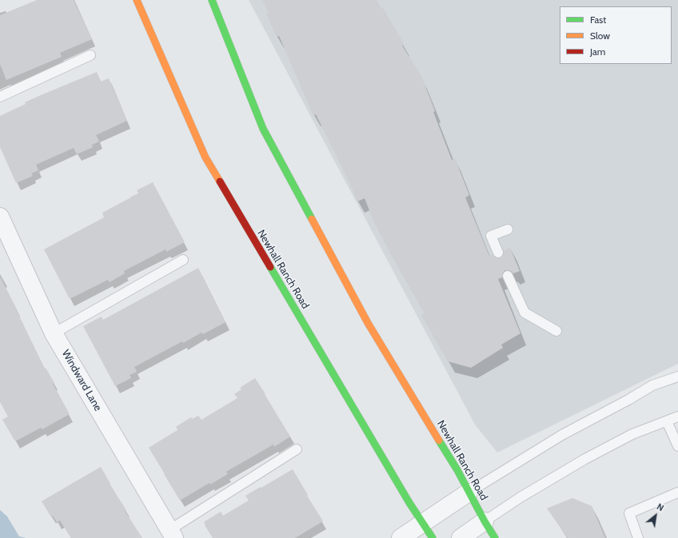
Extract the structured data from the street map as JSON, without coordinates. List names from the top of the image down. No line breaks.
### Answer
{"streets":{"main road":["Newhall Ranch Road"],"street":["Windward Lane"]},"legend":["Fast","Slow","Jam"],"north":"top right"}
